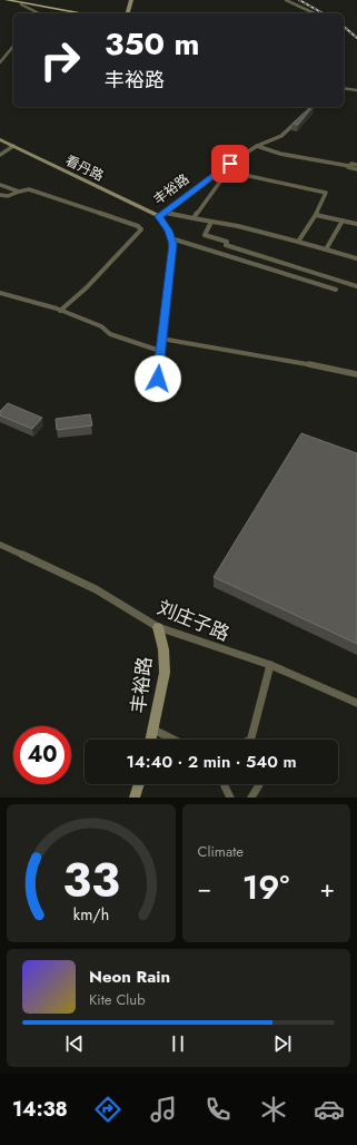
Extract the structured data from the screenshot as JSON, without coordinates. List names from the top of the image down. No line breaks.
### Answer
{"streets":{"street":["看丹路","丰裕路","刘庄子路"]},"crossings":[["看丹路","丰裕路"],["丰裕路","刘庄子路"]],"page":{"turn":["350 m","丰裕路"],"limit":"40","trip":"14:40 · 2 min · 540 m","tile":"Climate","heat":["−","19°","+"],"song":["Neon Rain","Kite Club"],"tabs":"14:38","gauge":["33","km/h"]}}
